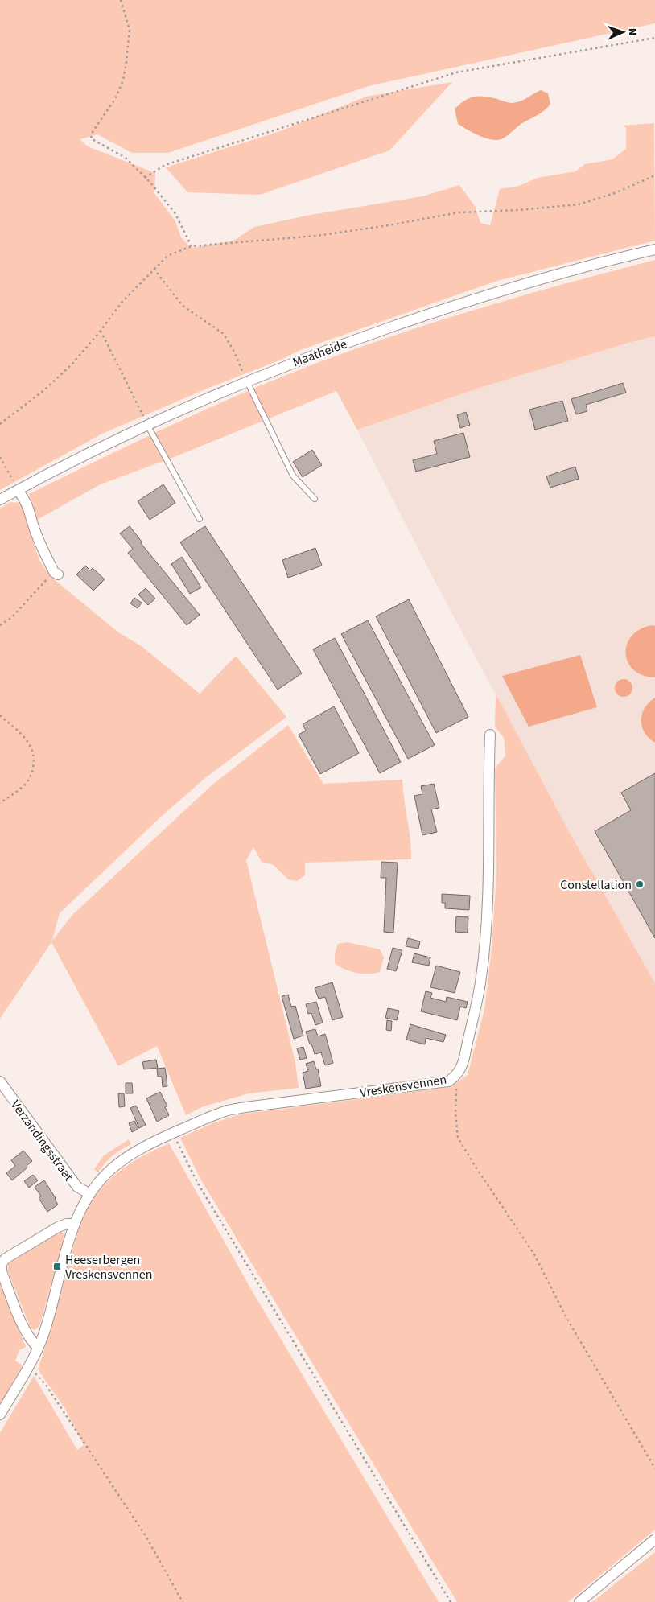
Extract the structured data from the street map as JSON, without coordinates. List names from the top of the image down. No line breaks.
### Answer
{"streets":{"street":["Maatheide","Vreskensvennen","Verzandingsstraat"]},"crossings":[["Vreskensvennen","Verzandingsstraat"]],"places":{"other":["Constellation"],"transit":["Heeserbergen Vreskensvennen"]},"north":"right"}
